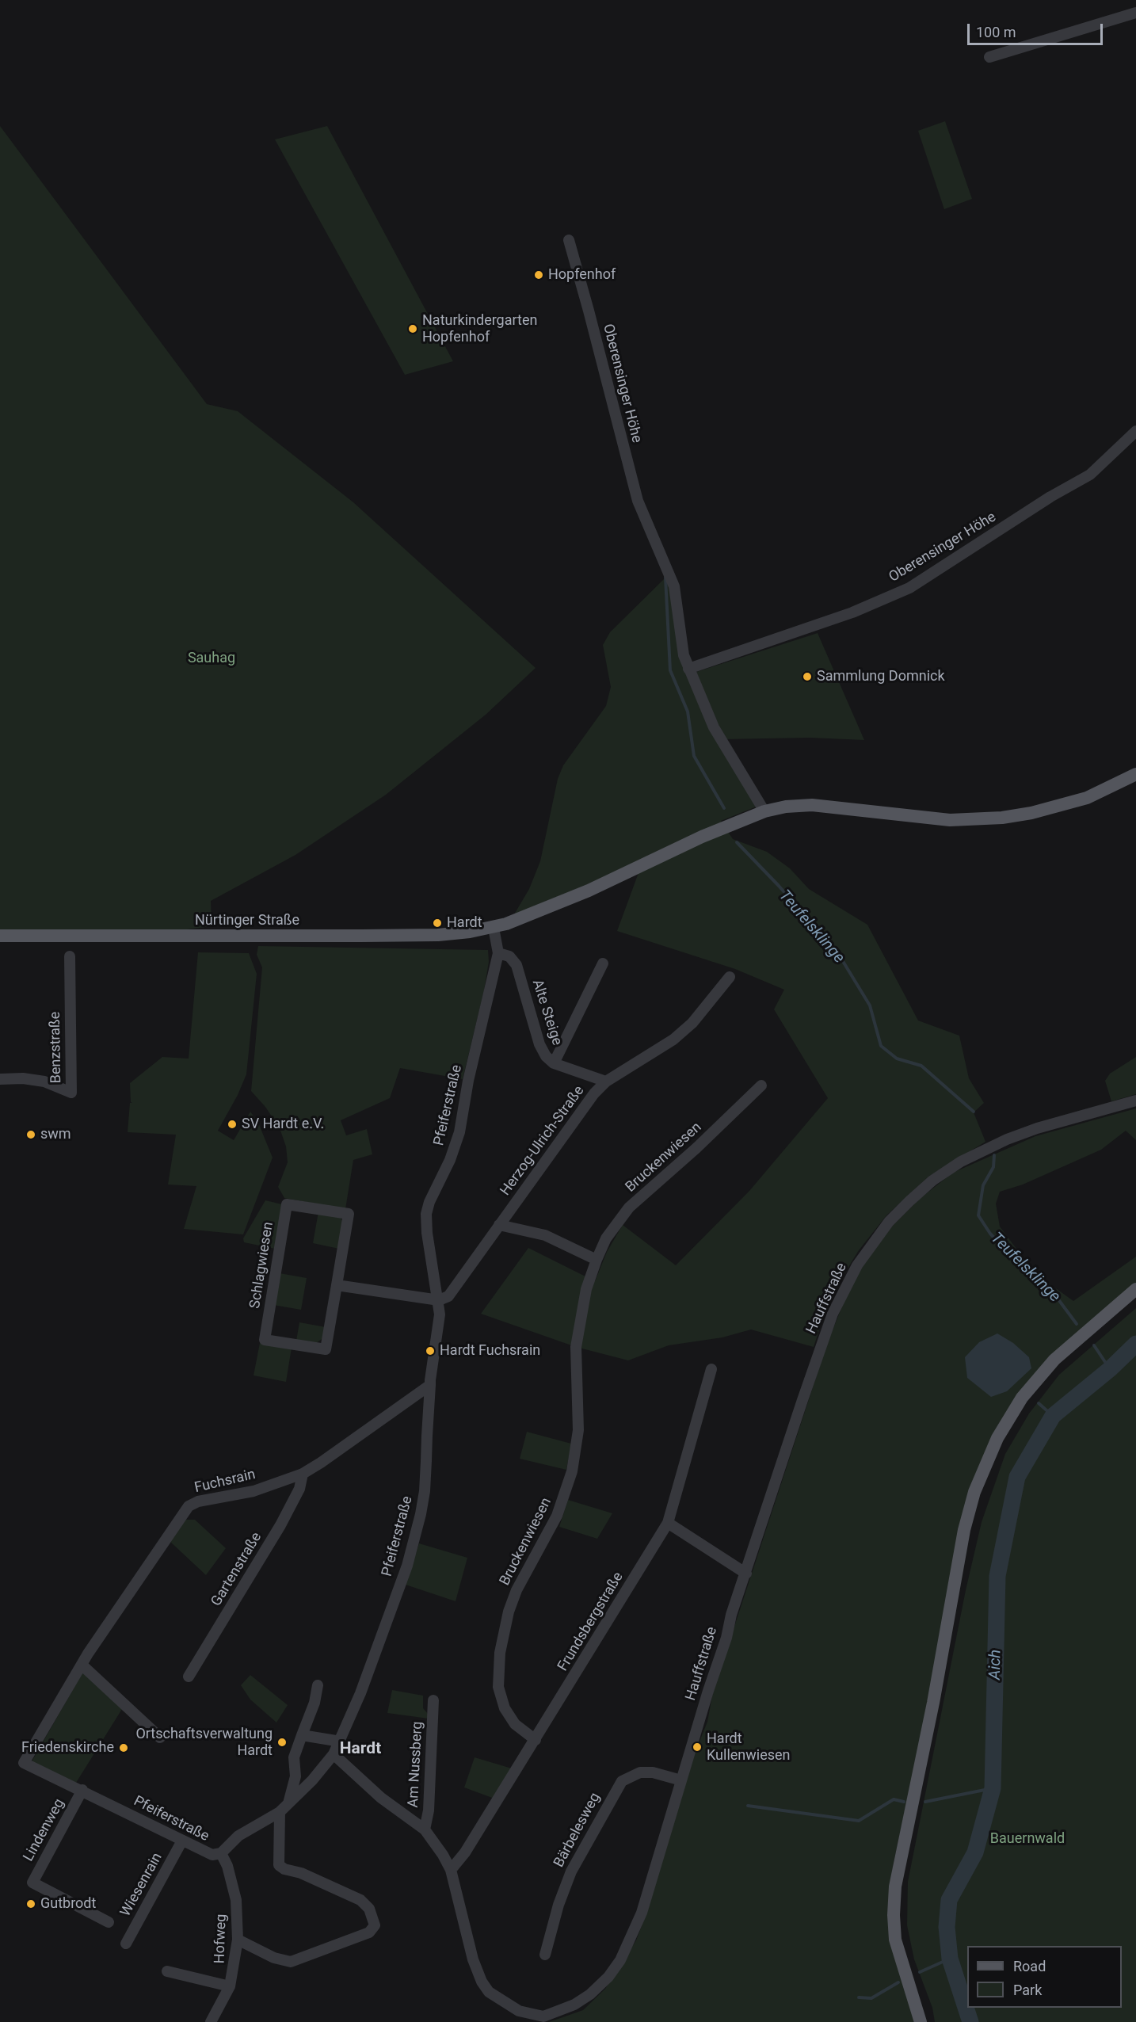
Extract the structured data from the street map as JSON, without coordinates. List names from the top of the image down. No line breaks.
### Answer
{"streets":{"main road":["Nürtinger Straße"],"street":["Oberensinger Höhe","Alte Steige","Benzstraße","Pfeiferstraße","Herzog-Ulrich-Straße","Bruckenwiesen","Schlagwiesen","Hauffstraße","Fuchsrain","Gartenstraße","Frundsbergstraße","Am Nussberg","Lindenweg","Bärbelesweg","Wiesenrain","Hofweg"]},"crossings":[["Oberensinger Höhe","Nürtinger Straße"],["Nürtinger Straße","Pfeiferstraße"],["Alte Steige","Pfeiferstraße"],["Alte Steige","Herzog-Ulrich-Straße"],["Pfeiferstraße","Herzog-Ulrich-Straße"],["Pfeiferstraße","Hauffstraße"],["Pfeiferstraße","Fuchsrain"],["Pfeiferstraße","Lindenweg"],["Pfeiferstraße","Wiesenrain"],["Pfeiferstraße","Hofweg"],["Bruckenwiesen","Frundsbergstraße"],["Hauffstraße","Frundsbergstraße"],["Hauffstraße","Am Nussberg"],["Hauffstraße","Bärbelesweg"],["Fuchsrain","Gartenstraße"]],"districts":["Hardt"],"water":["Teufelsklinge","Aich"],"parks":["Sauhag","Bauernwald"],"places":["Hopfenhof","Naturkindergarten Hopfenhof","Sammlung Domnick","Hardt","SV Hardt e.V.","swm","Hardt Fuchsrain","Ortschaftsverwaltung Hardt","Hardt Kullenwiesen","Friedenskirche","Gutbrodt"],"legend":["Road","Park"],"scale_bar":"100 m"}
